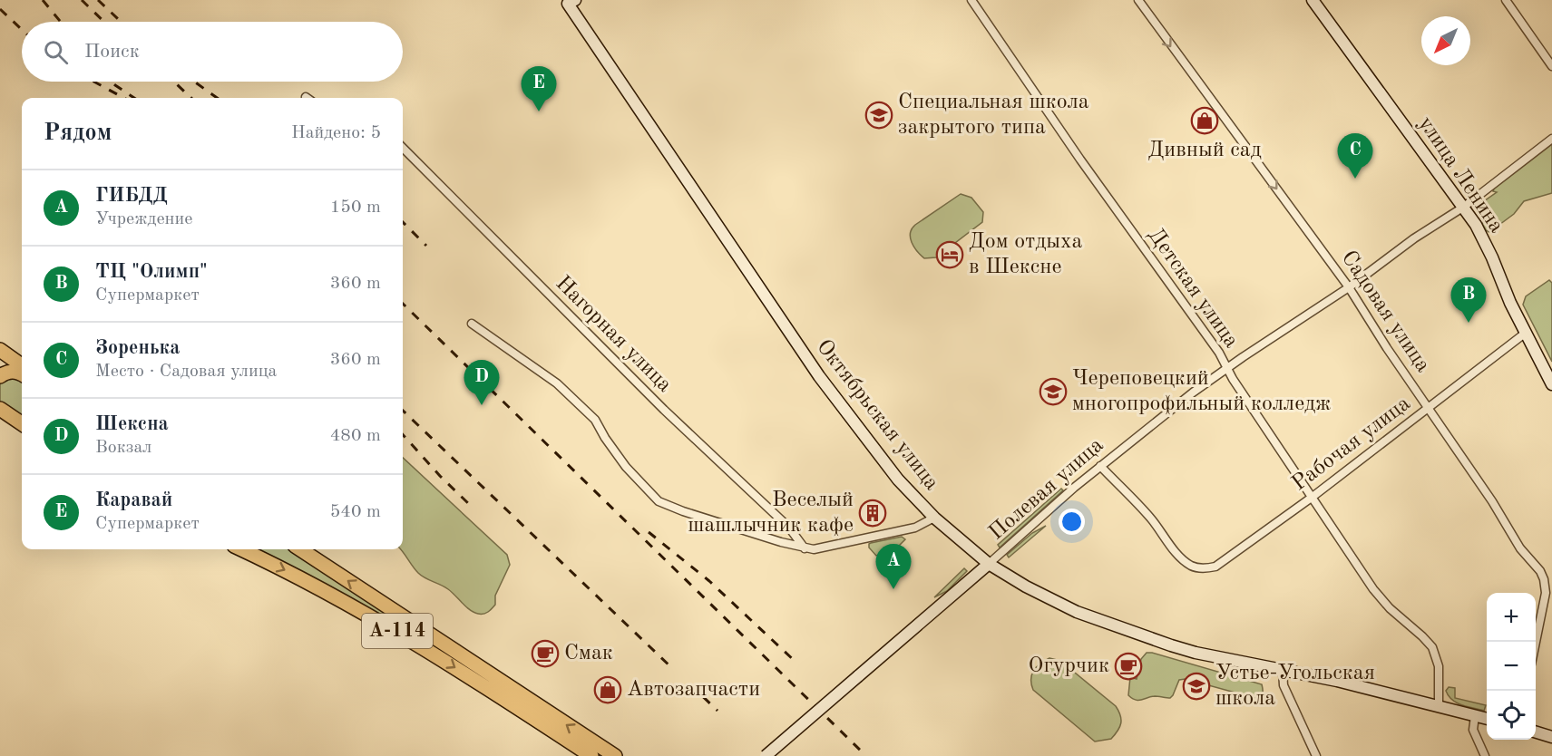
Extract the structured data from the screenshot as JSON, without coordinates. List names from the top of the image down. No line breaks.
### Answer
{"streets":{"highway":["А-114"],"street":["улица Ленина","Детская улица","Садовая улица","Нагорная улица","Октябрьская улица","Рабочая улица","Полевая улица"]},"crossings":[["улица Ленина","Рабочая улица"],["улица Ленина","Полевая улица"],["Детская улица","Октябрьская улица"],["Детская улица","Рабочая улица"],["Детская улица","Полевая улица"],["Садовая улица","Рабочая улица"],["Садовая улица","Полевая улица"],["Октябрьская улица","Полевая улица"],["Рабочая улица","Полевая улица"]],"one_way":["Садовая улица"],"places":{"school or university":["Специальная школа закрытого типа","Череповецкий многопрофильный колледж","Устье-Угольская школа"],"shop":["Дивный сад","Автозапчасти"],"hotel":["Дом отдыха в Шекснe"],"building":["Веселый шашлычник кафе"],"cafe":["Смак","Огурчик"]},"north":"bottom left","page":{"search":"Поиск","pins":["E","C","B","D","A"],"heading":["Рядом","Найдено: 5"],"list":[{"mark":"A","name":"ГИБДД","note":"Учреждение","value":"150 m"},{"mark":"B","name":"ТЦ \"Олимп\"","note":"Супермаркет","value":"360 m"},{"mark":"C","name":"Зоренька","note":"Место · Садовая улица","value":"360 m"},{"mark":"D","name":"Шексна","note":"Вокзал","value":"480 m"},{"mark":"E","name":"Каравай","note":"Супермаркет","value":"540 m"}],"map_buttons":["+","−"]}}
